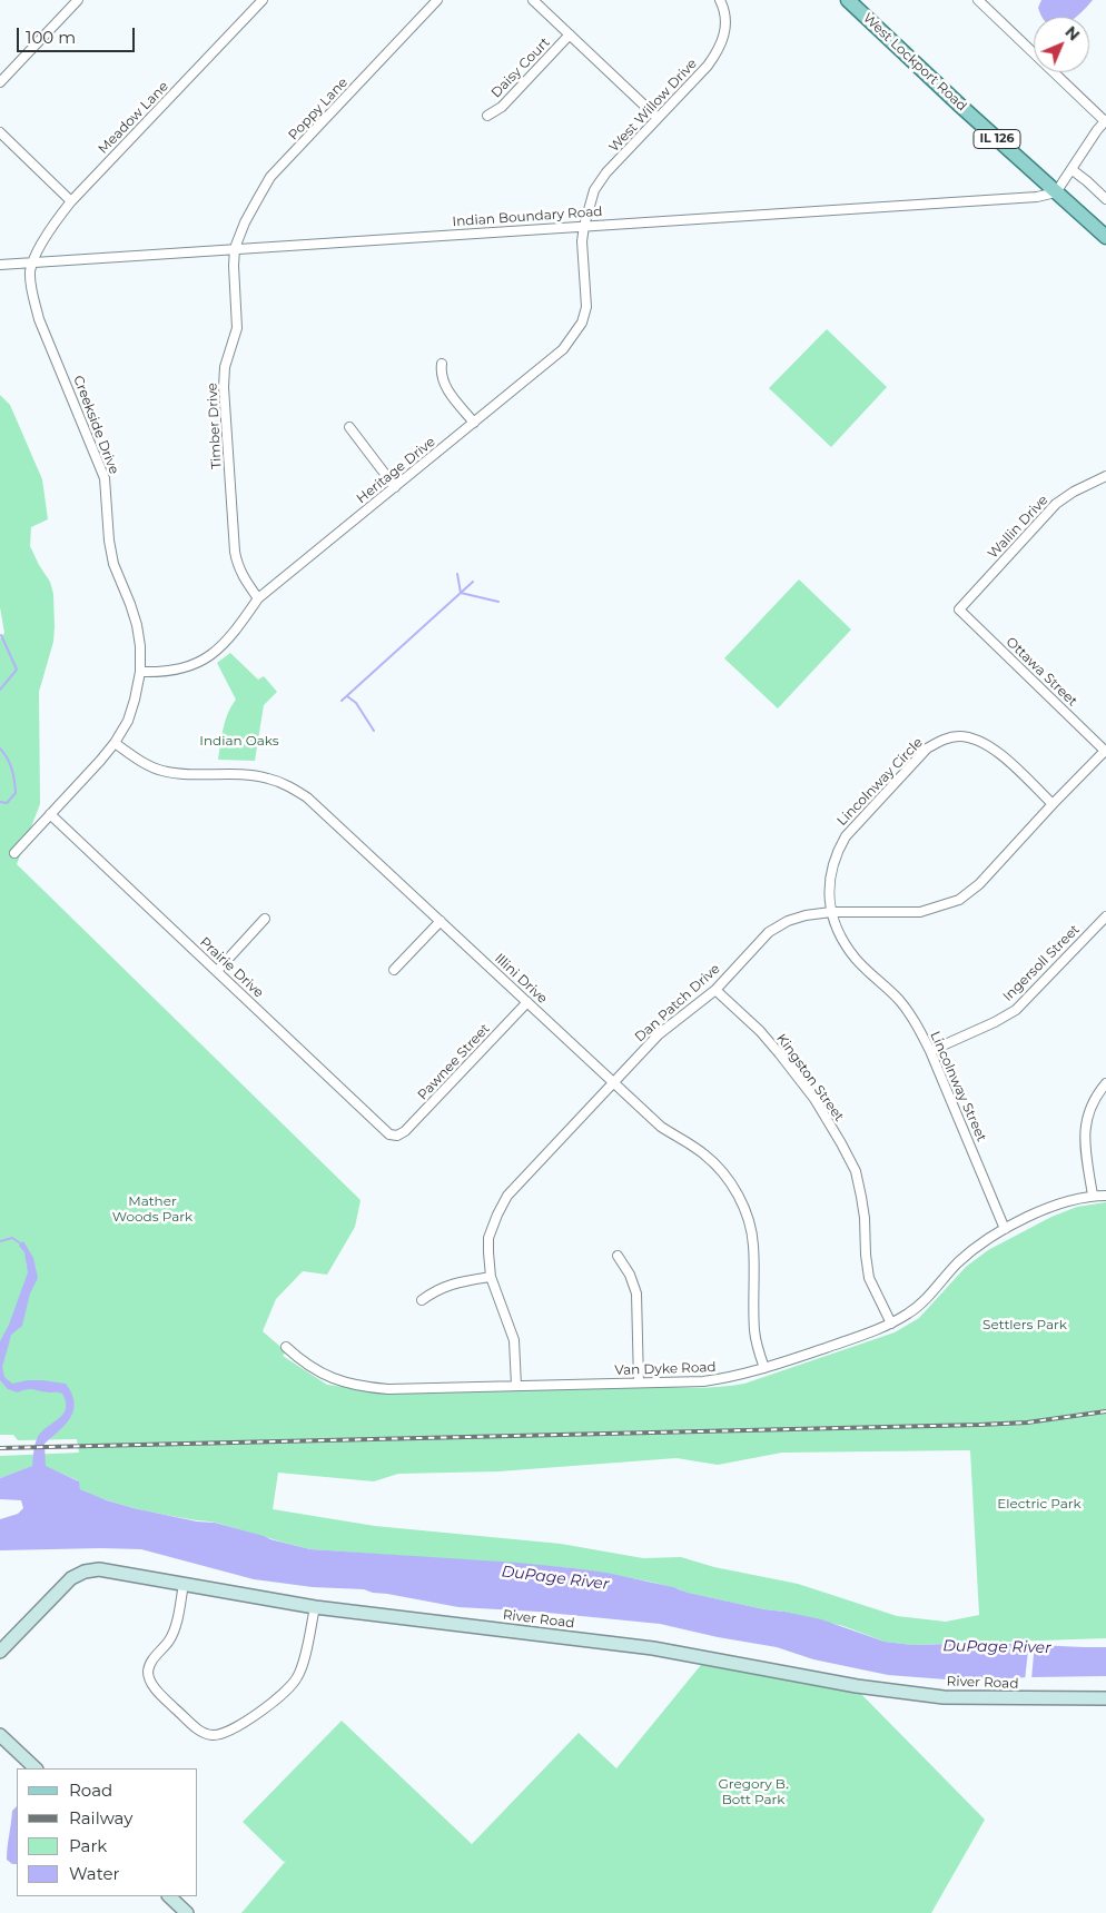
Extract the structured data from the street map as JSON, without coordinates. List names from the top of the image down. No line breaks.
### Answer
{"streets":{"main road":["West Lockport Road","IL 126"],"street":["Daisy Court","West Willow Drive","Poppy Lane","Meadow Lane","Indian Boundary Road","Creekside Drive","Timber Drive","Heritage Drive","Wallin Drive","Ottawa Street","Lincolnway Circle","Ingersoll Street","Prairie Drive","Illini Drive","Dan Patch Drive","Pawnee Street","Kingston Street","Lincolnway Street","Van Dyke Road","River Road"]},"crossings":[["West Lockport Road","Indian Boundary Road"],["West Willow Drive","Indian Boundary Road"],["West Willow Drive","Heritage Drive"],["Poppy Lane","Indian Boundary Road"],["Poppy Lane","Timber Drive"],["Meadow Lane","Indian Boundary Road"],["Meadow Lane","Creekside Drive"],["Indian Boundary Road","Creekside Drive"],["Indian Boundary Road","Timber Drive"],["Indian Boundary Road","Heritage Drive"],["Creekside Drive","Heritage Drive"],["Creekside Drive","Prairie Drive"],["Creekside Drive","Illini Drive"],["Timber Drive","Heritage Drive"],["Wallin Drive","Ottawa Street"],["Ottawa Street","Dan Patch Drive"],["Lincolnway Circle","Dan Patch Drive"],["Lincolnway Circle","Lincolnway Street"],["Ingersoll Street","Lincolnway Street"],["Prairie Drive","Pawnee Street"],["Illini Drive","Dan Patch Drive"],["Illini Drive","Pawnee Street"],["Illini Drive","Van Dyke Road"],["Dan Patch Drive","Kingston Street"],["Dan Patch Drive","Lincolnway Street"],["Dan Patch Drive","Van Dyke Road"],["Kingston Street","Van Dyke Road"],["Lincolnway Street","Van Dyke Road"]],"water":["DuPage River"],"parks":["Indian Oaks","Mather Woods Park","Settlers Park","Electric Park","Gregory B. Bott Park"],"legend":["Road","Railway","Park","Water"],"scale_bar":"100 m","north":"top right"}
